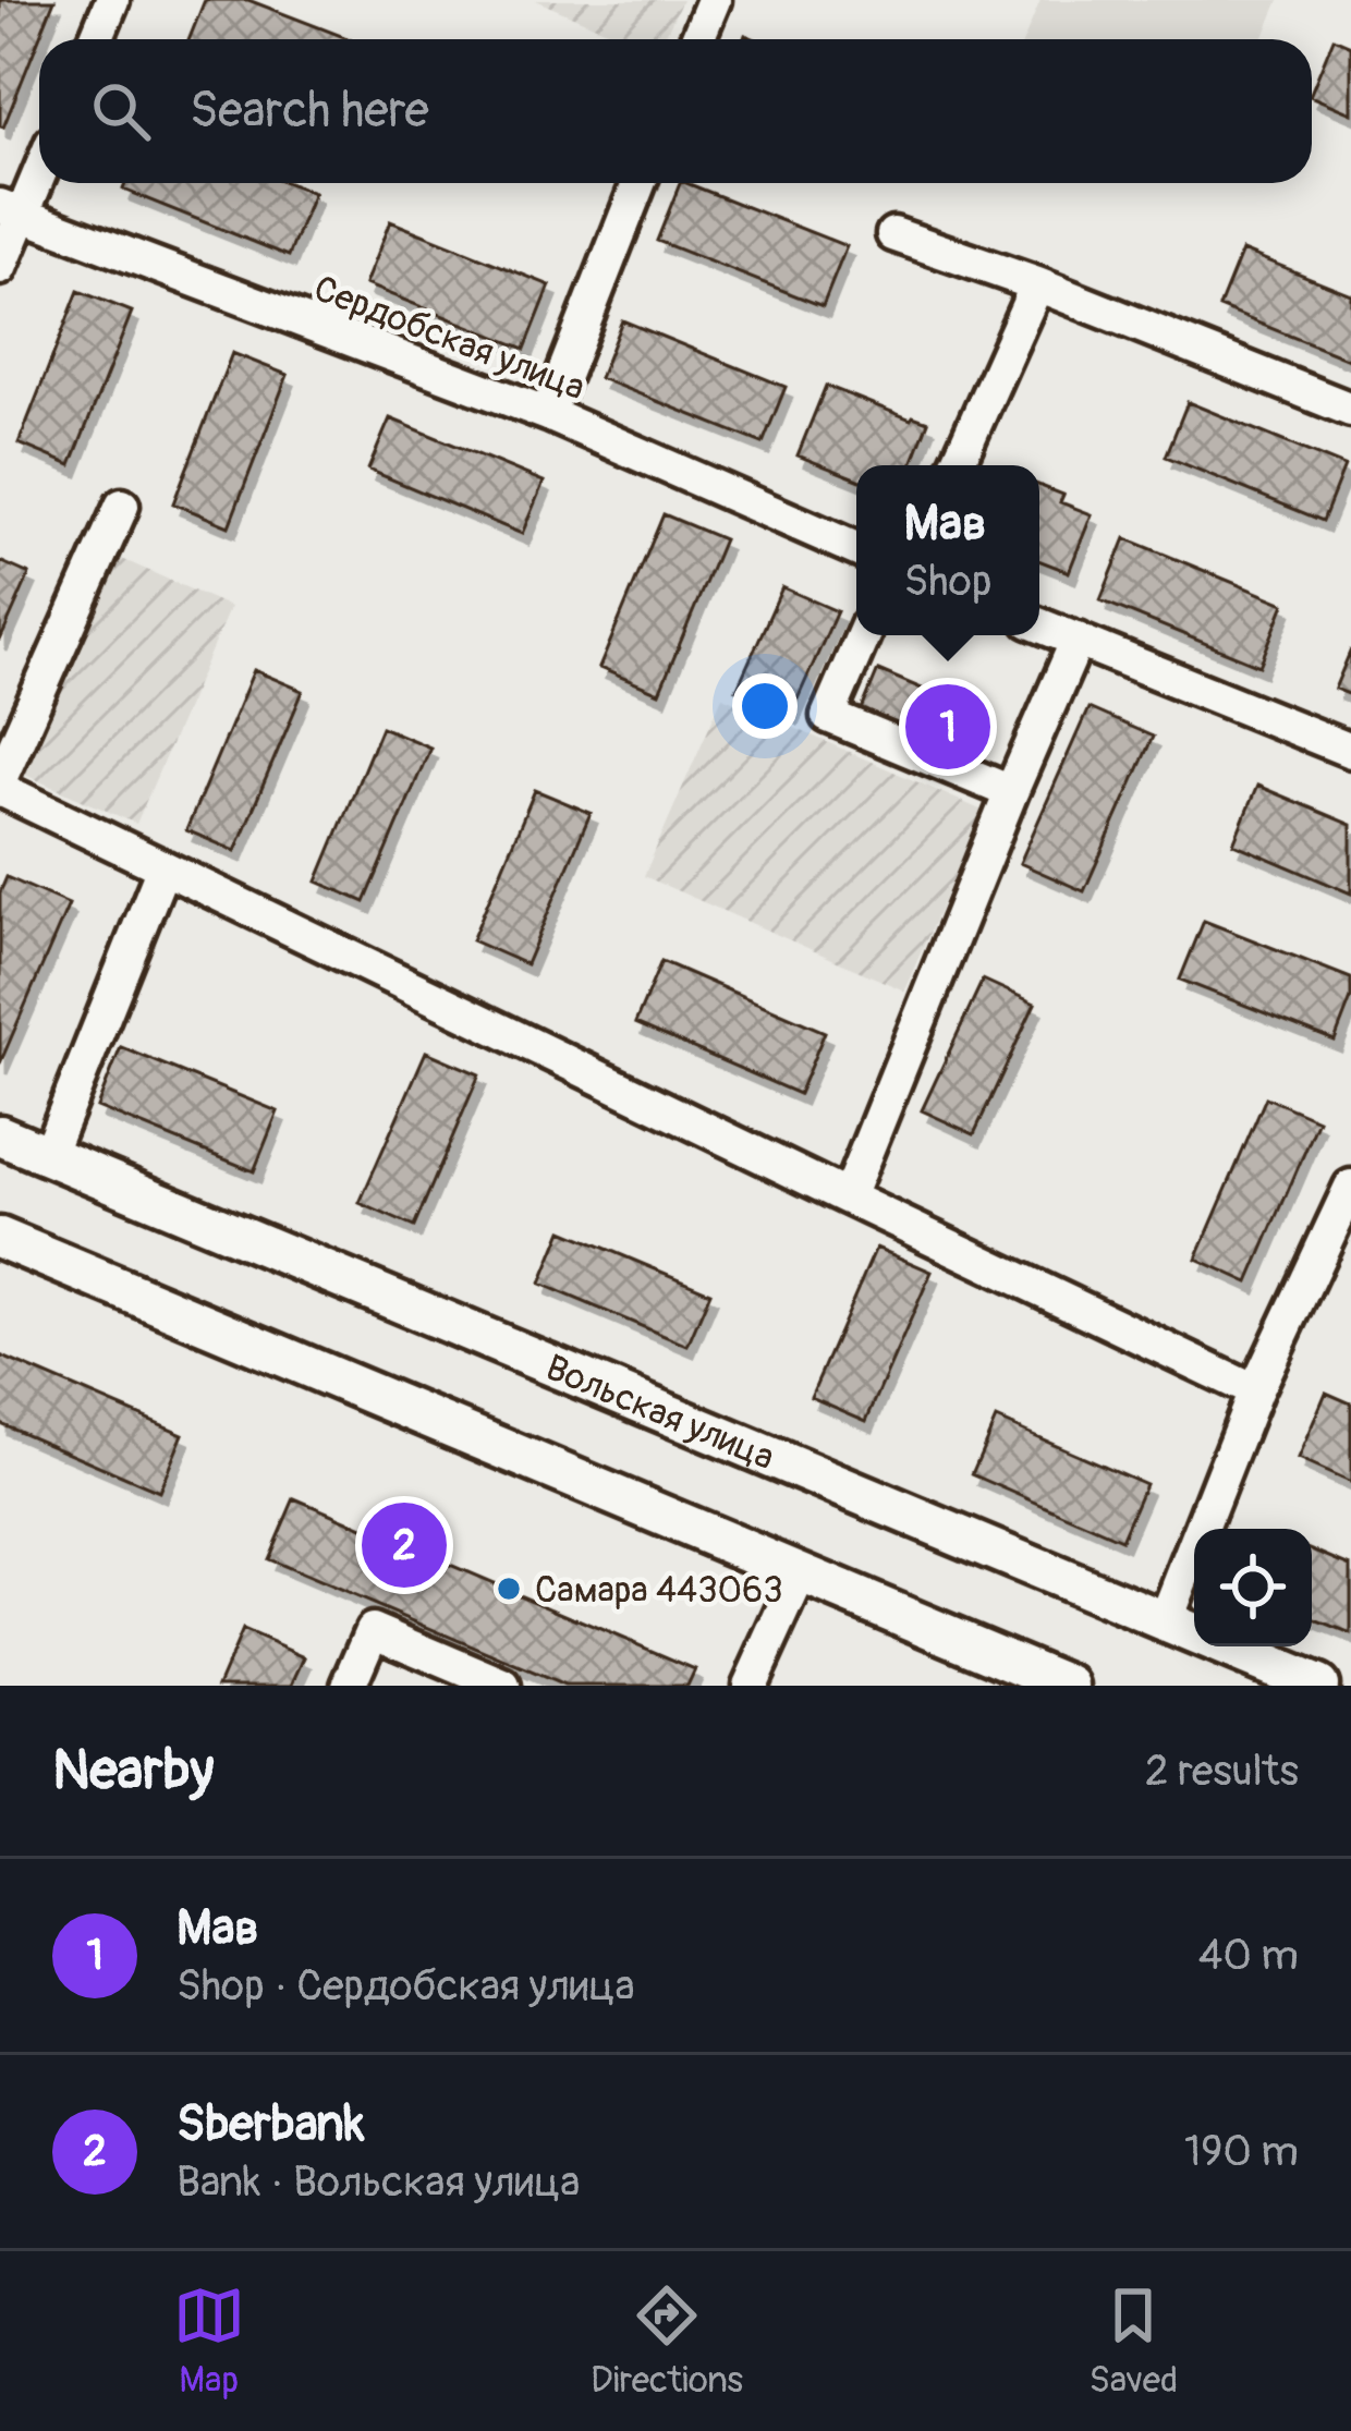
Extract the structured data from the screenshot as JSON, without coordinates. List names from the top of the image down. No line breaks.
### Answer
{"streets":{"main road":["Вольская улица"],"street":["Сердобская улица"]},"places":["Самара 443063"],"page":{"search":"Search here","popup":["Мав","Shop"],"pins":["1","2"],"heading":["Nearby","2 results"],"list":[{"mark":"1","name":"Мав","note":"Shop · Сердобская улица","value":"40 m"},{"mark":"2","name":"Sberbank","note":"Bank · Вольская улица","value":"190 m"}],"nav":["Map","Directions","Saved"]}}
